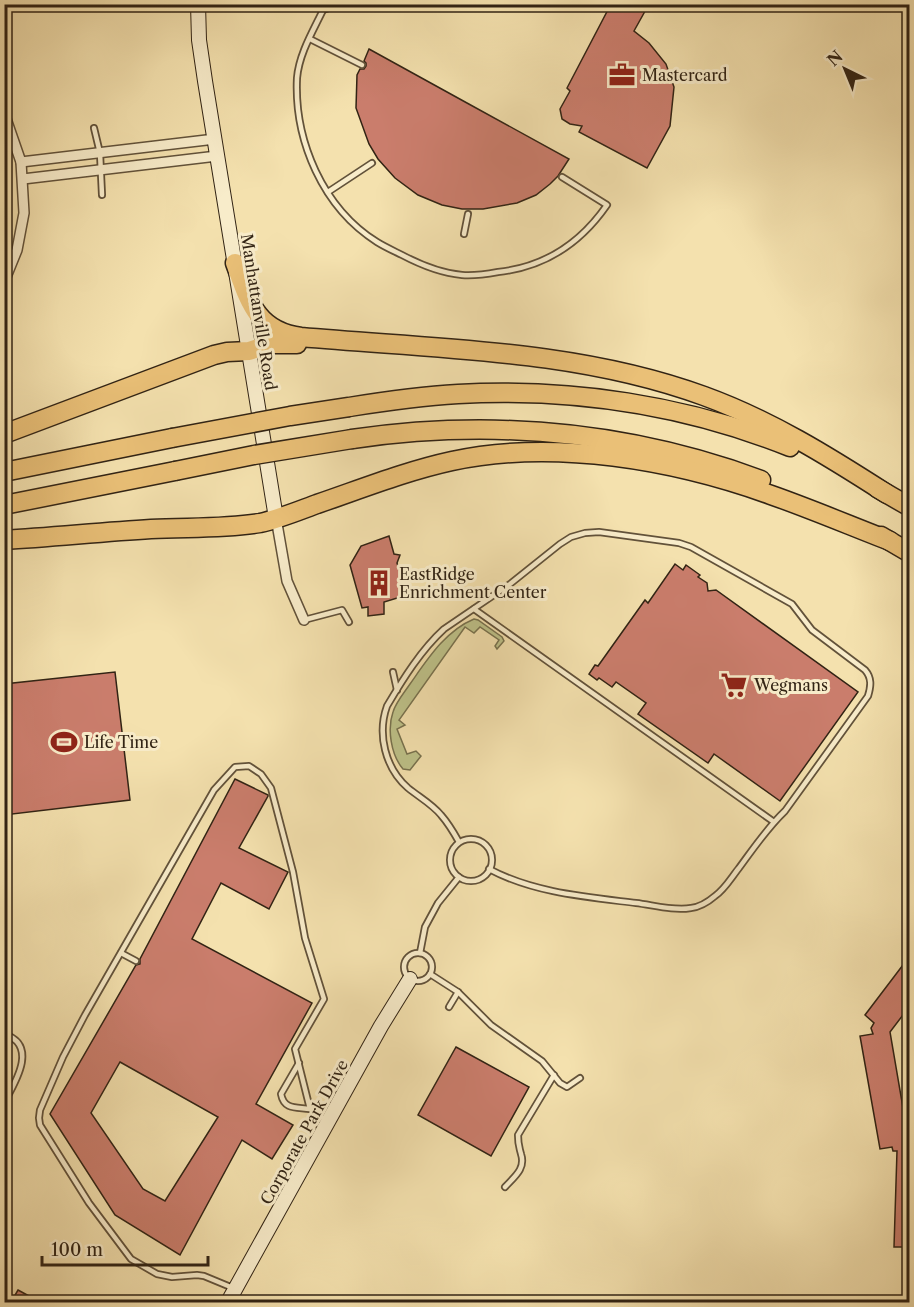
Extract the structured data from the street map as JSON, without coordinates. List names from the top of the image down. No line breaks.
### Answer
{"streets":{"street":["Manhattanville Road","Corporate Park Drive"]},"places":{"office":["Mastercard"],"building":["EastRidge Enrichment Center"],"supermarket":["Wegmans"],"sports":["Life Time"]},"scale_bar":"100 m","north":"top left"}
